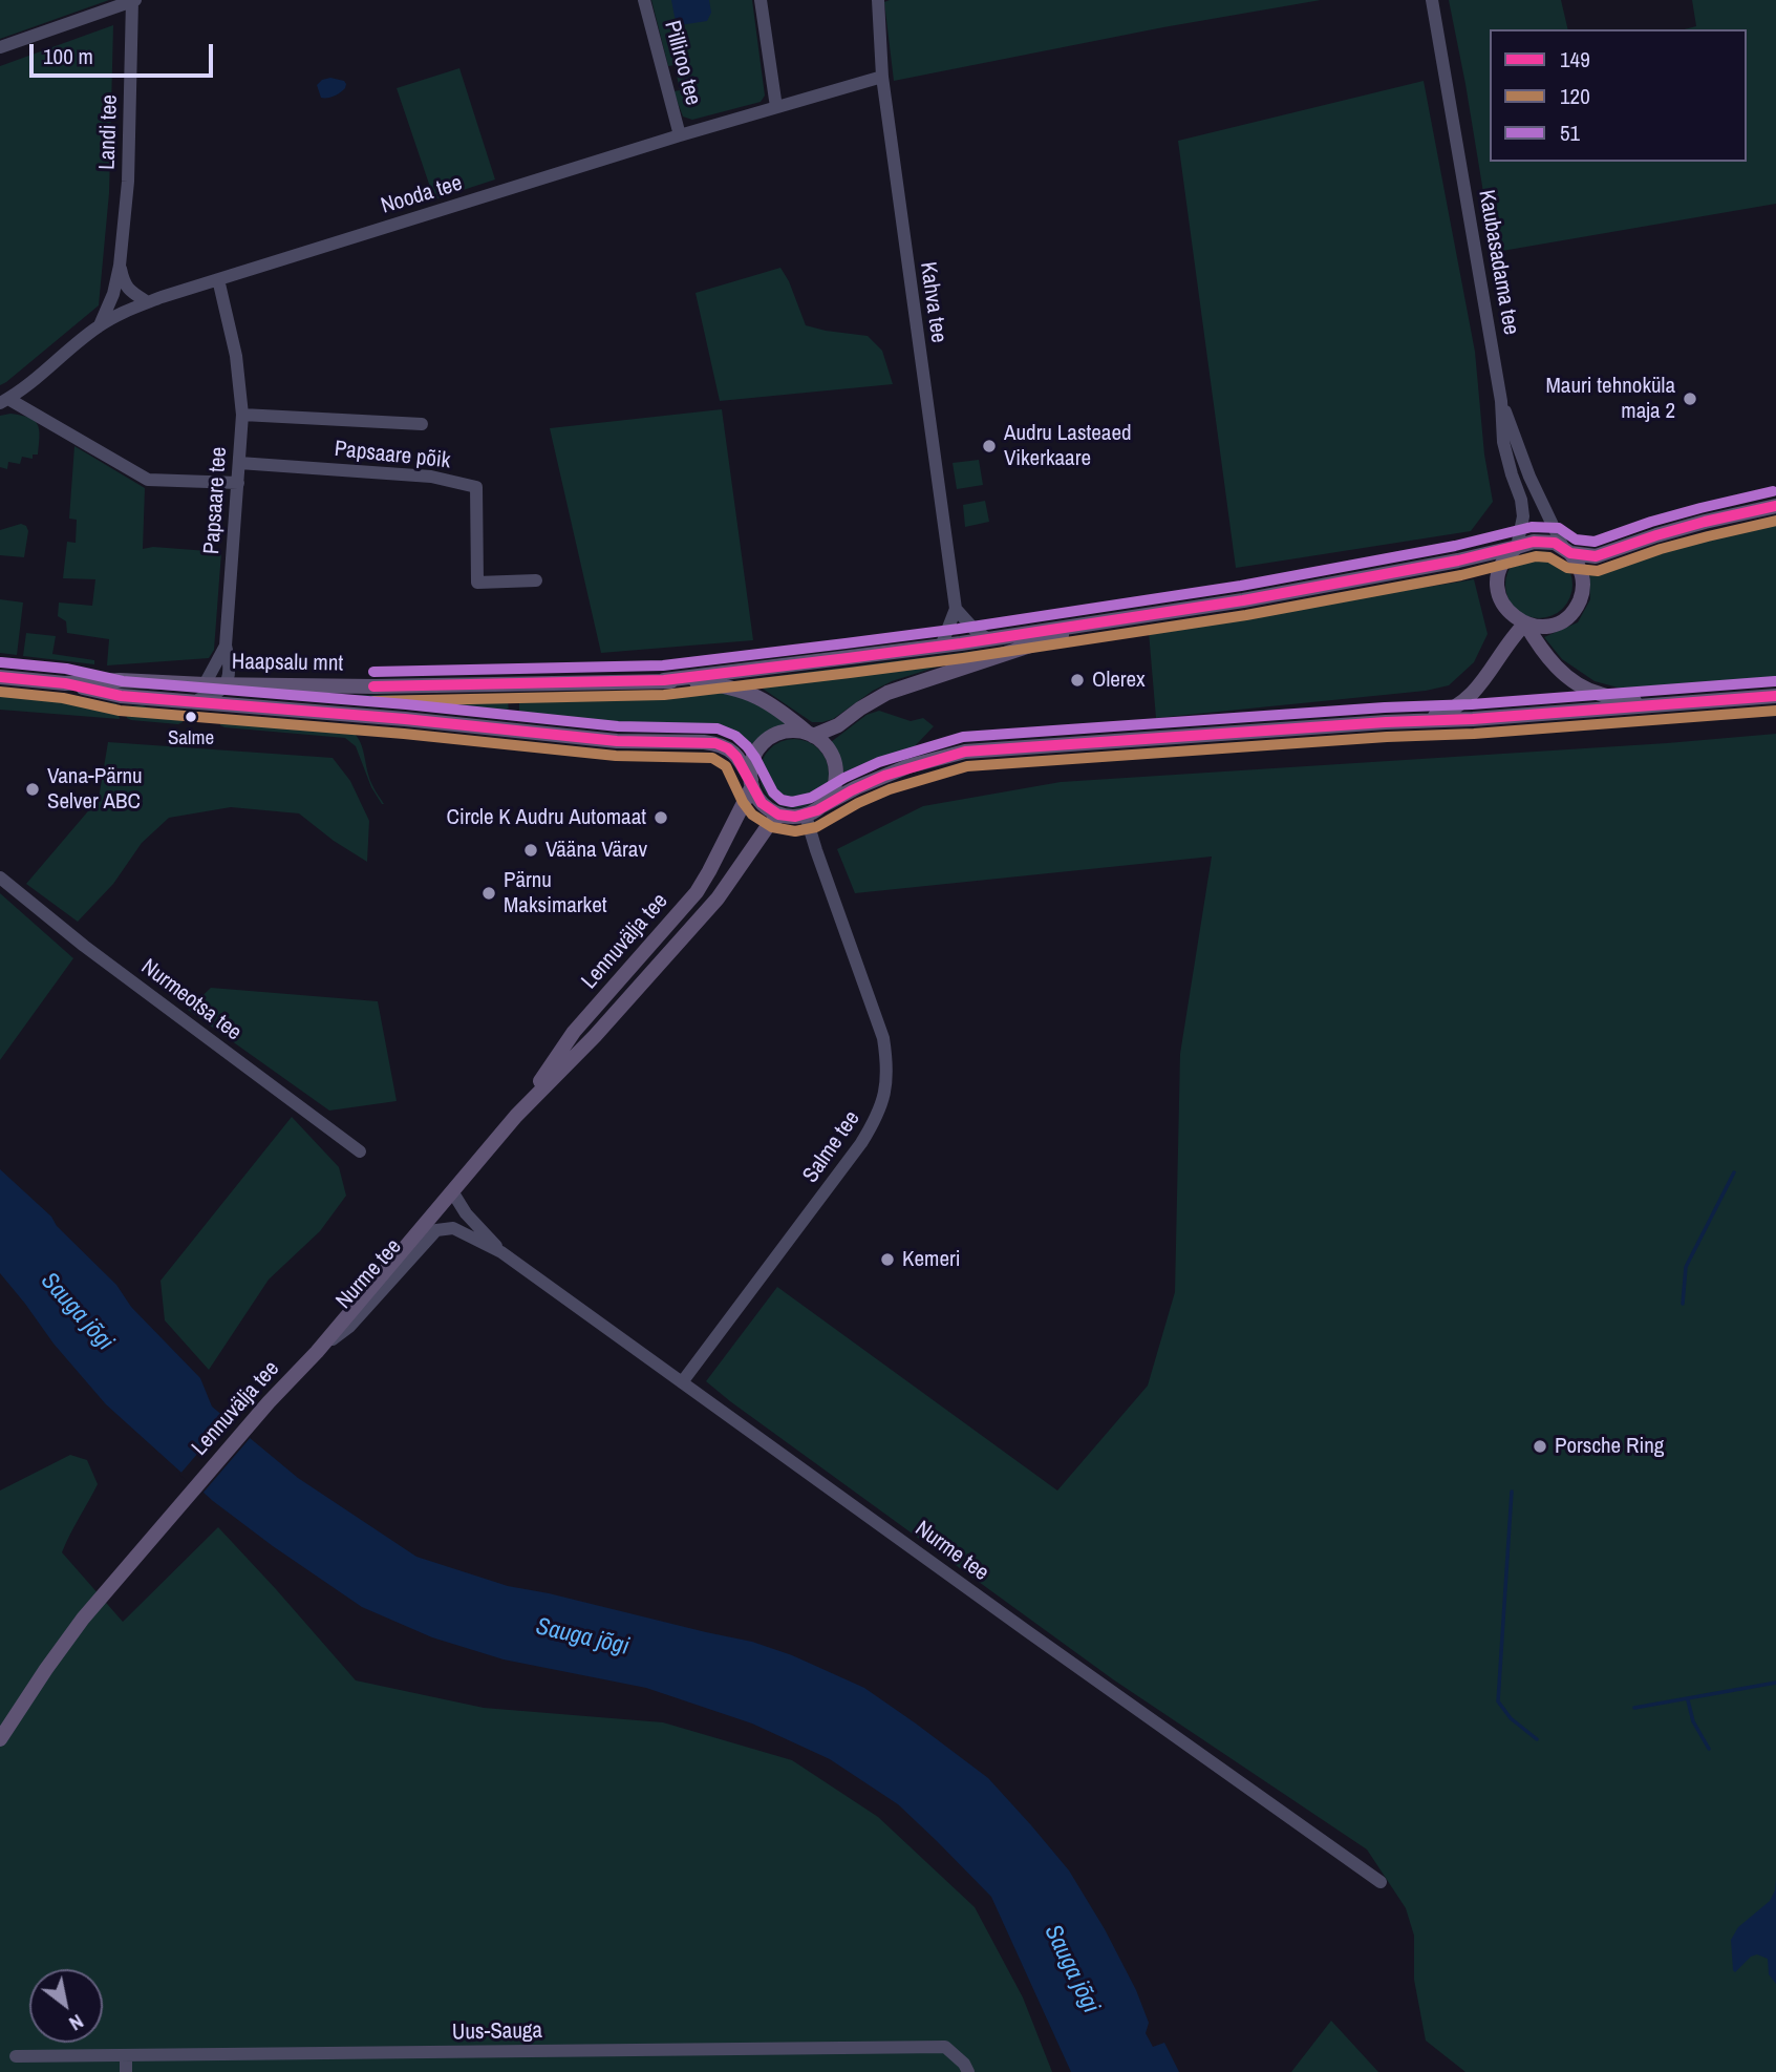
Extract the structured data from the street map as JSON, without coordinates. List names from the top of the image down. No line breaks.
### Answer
{"streets":{"main road":["Haapsalu mnt","Lennuvälja tee"],"street":["Pilliroo tee","Landi tee","Nooda tee","Kaubasadama tee","Kahva tee","Papsaare põik","Papsaare tee","Nurmeotsa tee","Salme tee","Nurme tee","Uus-Sauga"]},"crossings":[["Pilliroo tee","Nooda tee"],["Landi tee","Nooda tee"],["Nooda tee","Kahva tee"],["Nooda tee","Papsaare tee"],["Papsaare põik","Papsaare tee"],["Papsaare tee","Haapsalu mnt"],["Lennuvälja tee","Salme tee"],["Lennuvälja tee","Nurme tee"],["Salme tee","Nurme tee"]],"water":["Sauga jõgi"],"places":["Mauri tehnoküla maja 2","Audru Lasteaed Vikerkaare","Olerex","Salme","Vana-Pärnu Selver ABC","Circle K Audru Automaat","Vääna Värav","Pärnu Maksimarket","Kemeri","Porsche Ring"],"lines":["transit line 51","transit line 149","transit line 120"],"legend":["149","120","51"],"scale_bar":"100 m","north":"bottom right"}
